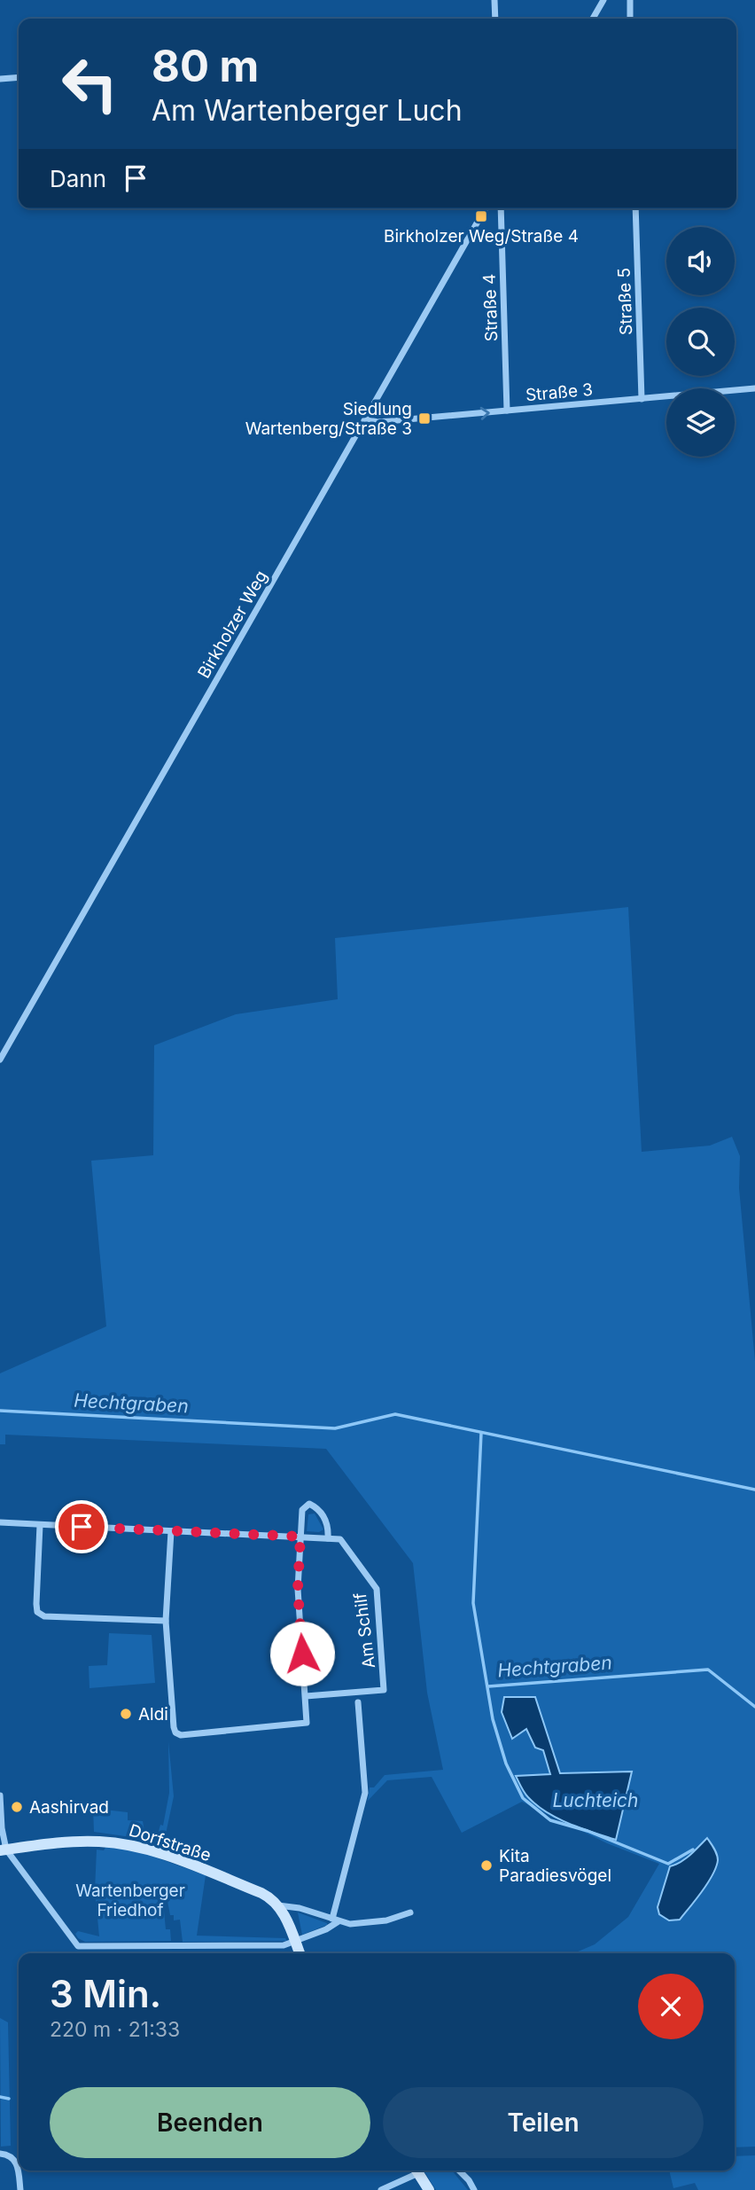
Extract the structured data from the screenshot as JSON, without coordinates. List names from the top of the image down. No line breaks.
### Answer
{"streets":{"main road":["Dorfstraße"],"street":["Straße 5","Straße 4","Straße 3","Birkholzer Weg","Am Schilf"]},"crossings":[["Straße 5","Straße 3"],["Straße 4","Straße 3"],["Straße 3","Birkholzer Weg"]],"one_way":["Straße 3"],"water":["Hechtgraben","Luchteich"],"parks":["Wartenberger Friedhof"],"places":{"transit":["Birkholzer Weg/Straße 4","Siedlung Wartenberg/Straße 3"],"other":["Aldi","Aashirvad","Kita Paradiesvögel"]},"page":{"turn":["80 m","Am Wartenberger Luch"],"then":"Dann","heading":["3 Min.","220 m · 21:33"],"buttons":["Beenden","Teilen"]}}
